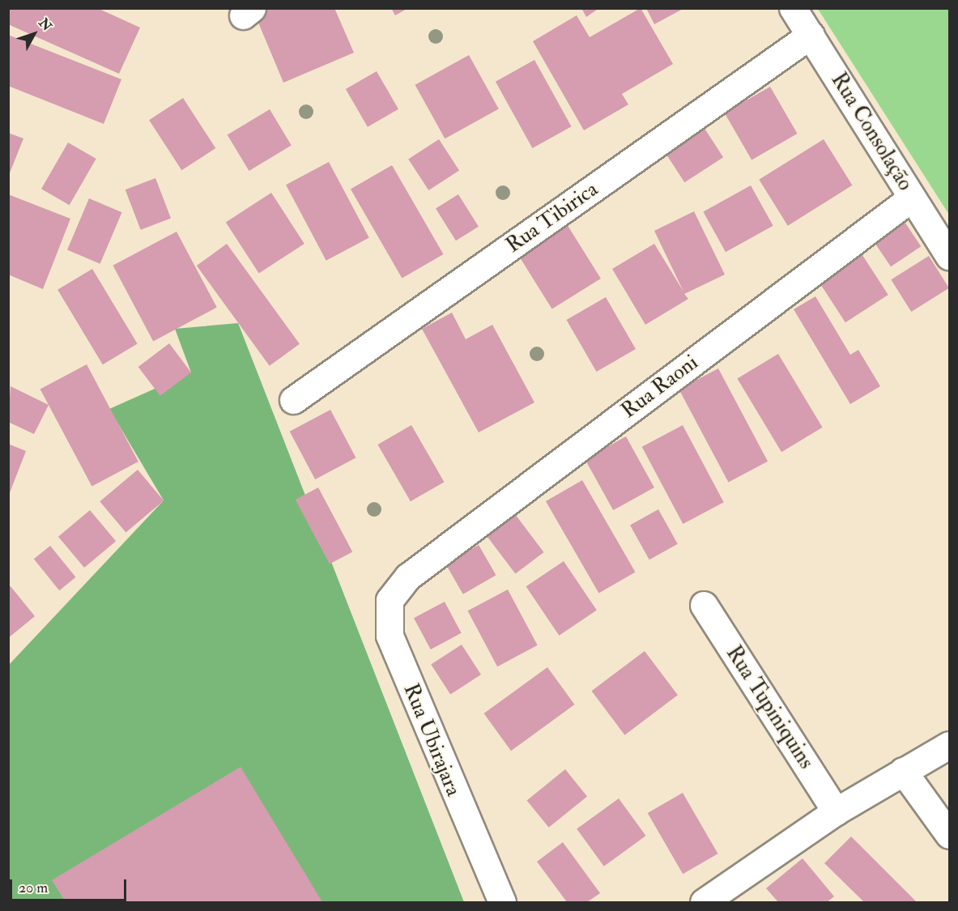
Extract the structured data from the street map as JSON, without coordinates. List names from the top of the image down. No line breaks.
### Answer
{"streets":{"street":["Rua Consolação","Rua Tibirica","Rua Raoni","Rua Tupiniquins","Rua Ubirajara"]},"crossings":[["Rua Consolação","Rua Tibirica"],["Rua Consolação","Rua Raoni"],["Rua Raoni","Rua Ubirajara"]],"scale_bar":"20 m","north":"top right"}
